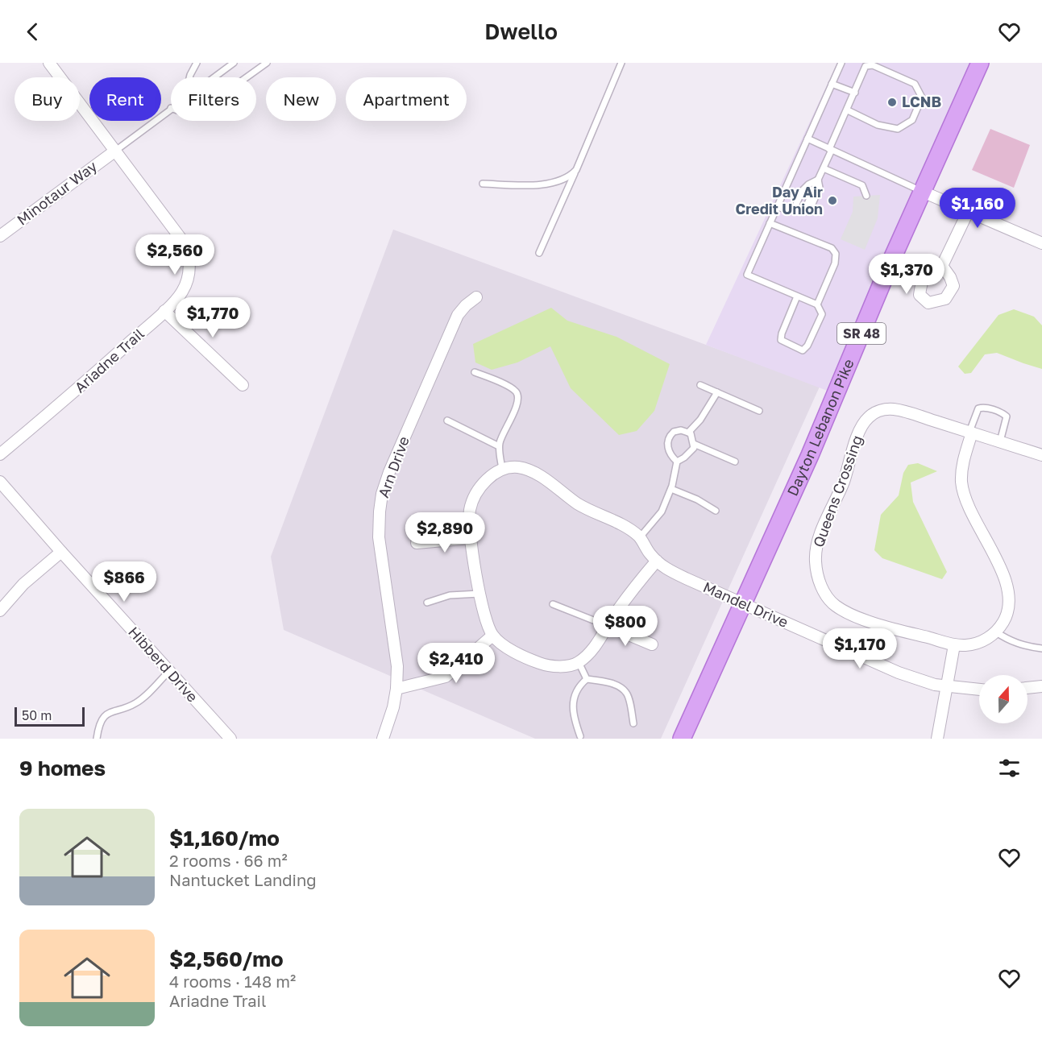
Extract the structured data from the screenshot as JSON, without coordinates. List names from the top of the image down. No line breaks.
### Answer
{"streets":{"main road":["SR 48","Dayton Lebanon Pike"],"street":["Minotaur Way","Ariadne Trail","Arn Drive","Queens Crossing","Mandel Drive","Hibberd Drive"]},"crossings":[["Minotaur Way","Ariadne Trail"],["Dayton Lebanon Pike","Mandel Drive"]],"places":["LCNB","Day Air Credit Union"],"scale_bar":"50 m","north":"top","page":{"header":"Dwello","chip":["Buy","Rent","Filters","New","Apartment"],"price":["$1,160","$2,560","$1,370","$1,770","$2,890","$866","$800","$1,170","$2,410"],"scale":"50 m","heading":"9 homes","list":[{"name":"$1,160/mo","note":"2 rooms · 66 m² · Nantucket Landing"},{"name":"$2,560/mo","note":"4 rooms · 148 m² · Ariadne Trail"}]}}
